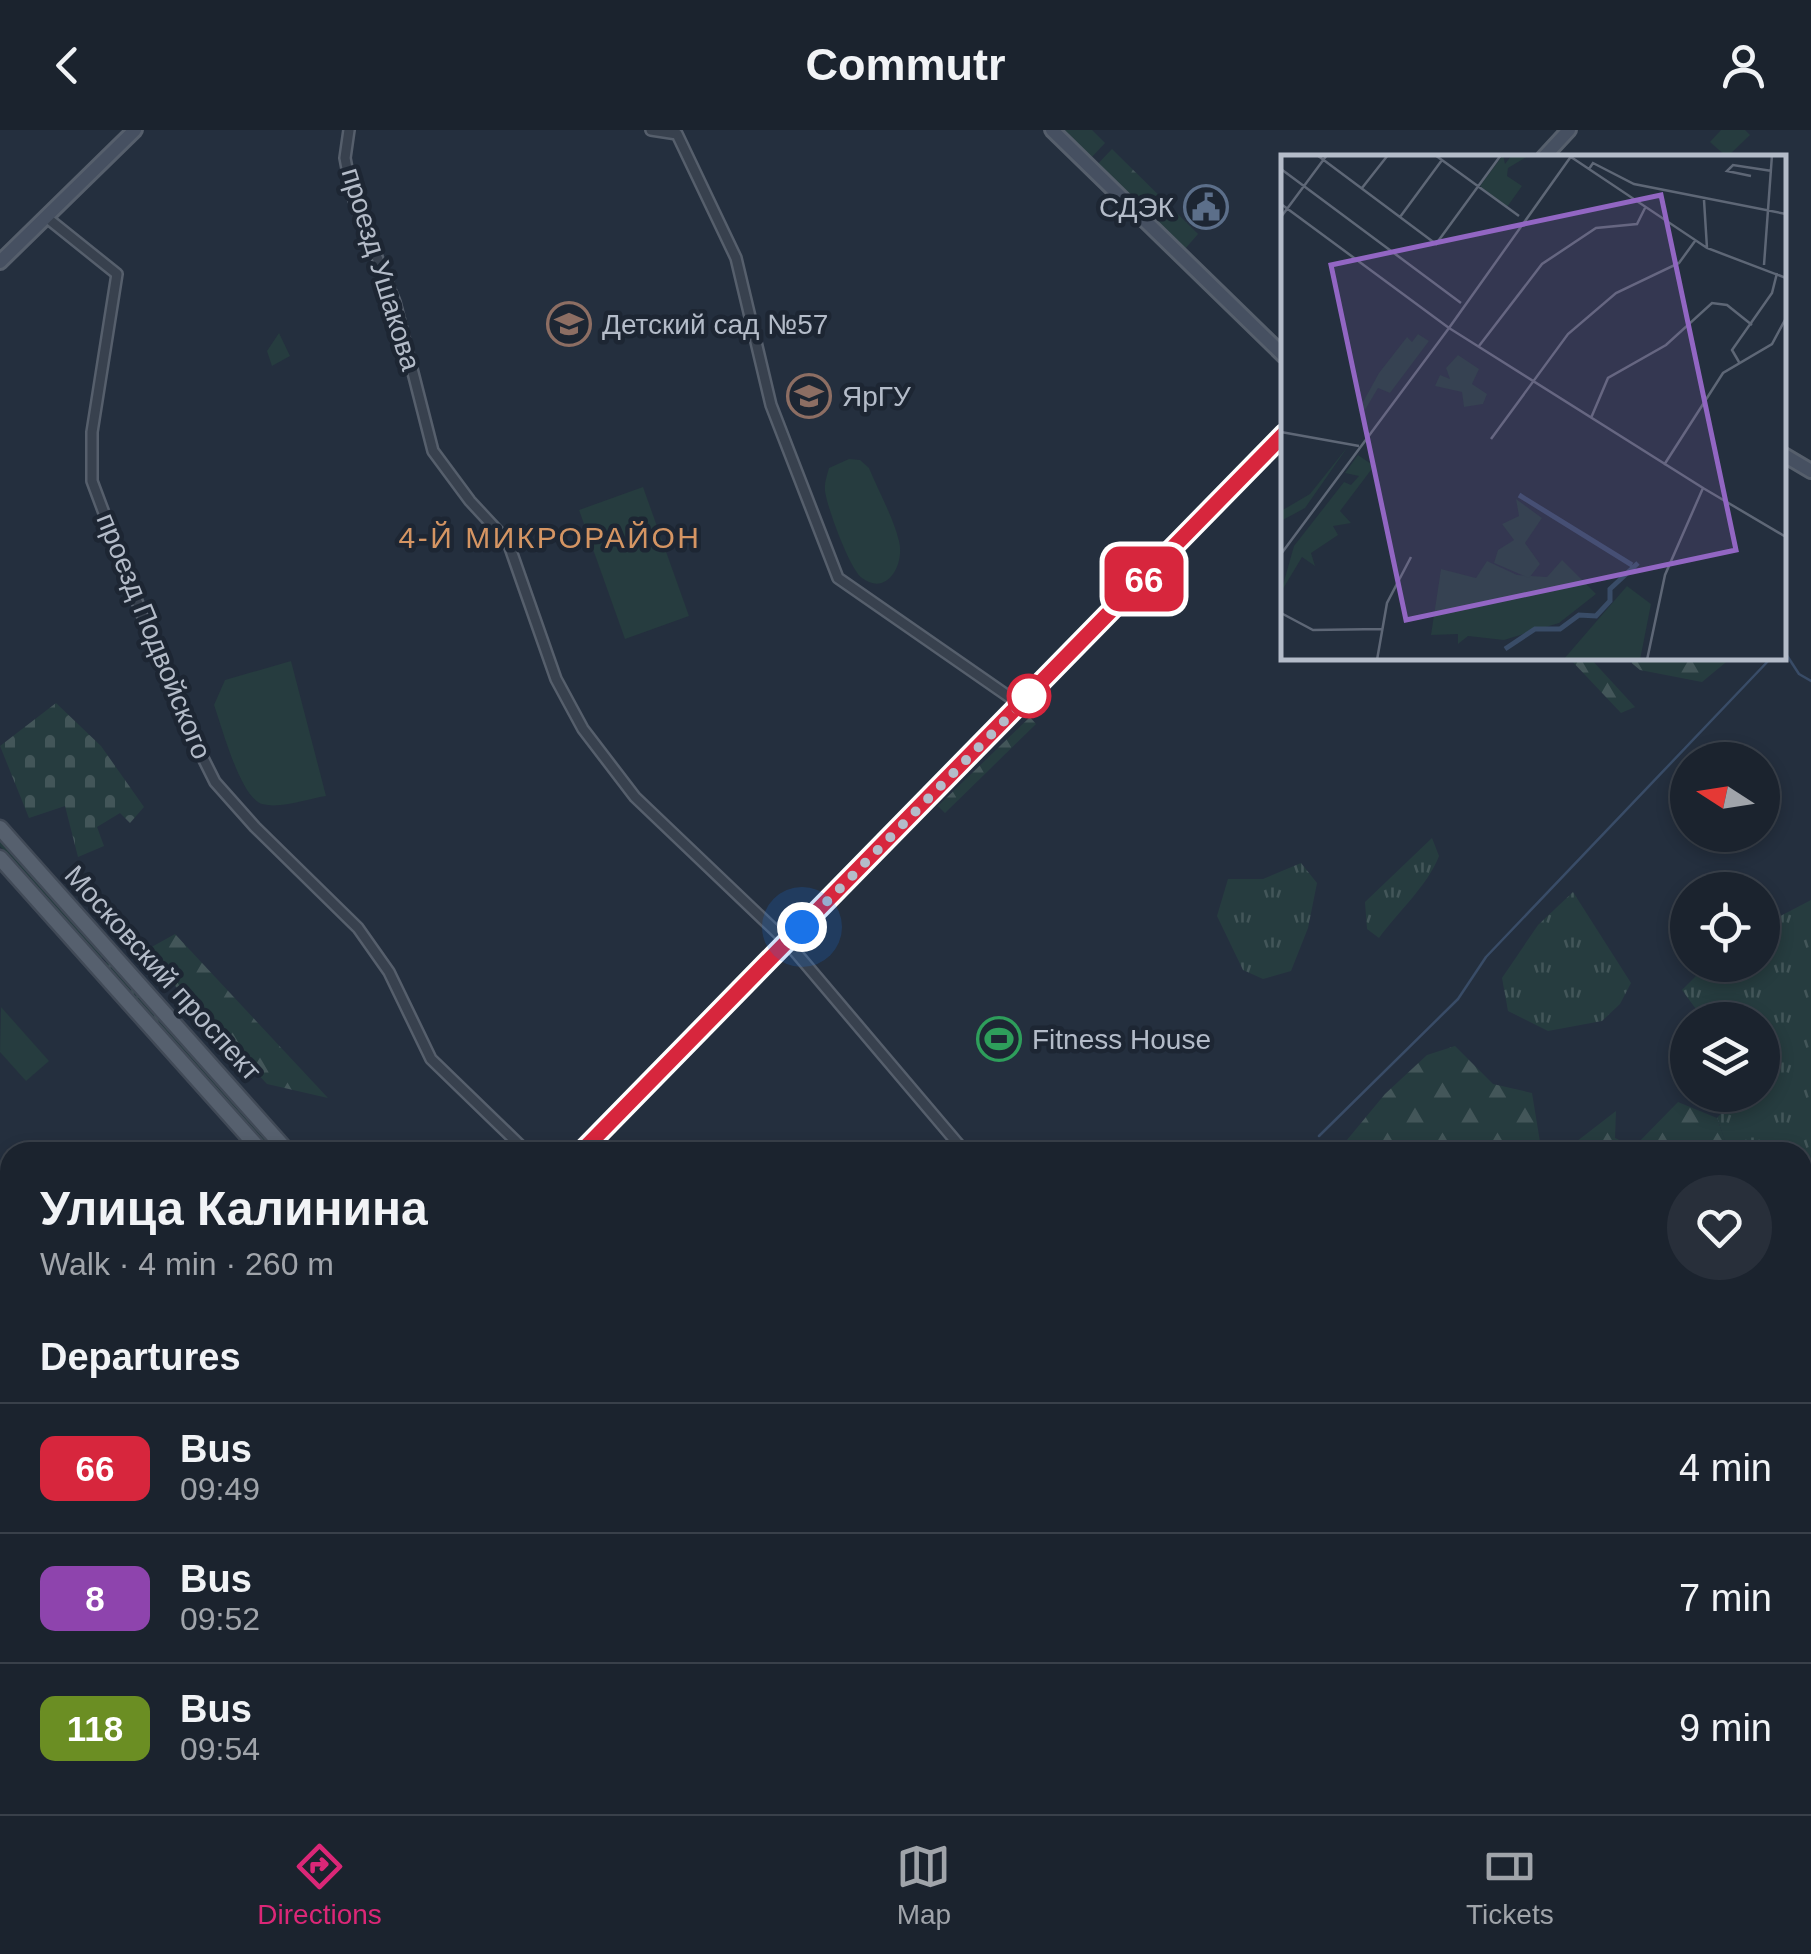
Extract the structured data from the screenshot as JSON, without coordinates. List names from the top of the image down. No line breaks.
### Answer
{"streets":{"main road":["Московский проспект"],"street":["проезд Ушакова","проезд Подвойского"]},"districts":["4-Й МИКРОРАЙОН"],"places":{"public building":["СДЭК"],"school or university":["Детский сад №57","ЯрГУ"],"sports":["Fitness House"]},"lines":["bus line 66"],"north":"left","page":{"header":"Commutr","on_map":"66","heading":[["Улица Калинина","Walk · 4 min · 260 m"],"Departures"],"list":[{"mark":"66","name":"Bus","note":"09:49","value":"4 min"},{"mark":"8","name":"Bus","note":"09:52","value":"7 min"},{"mark":"118","name":"Bus","note":"09:54","value":"9 min"}],"tabs":["Directions","Map","Tickets"]}}
